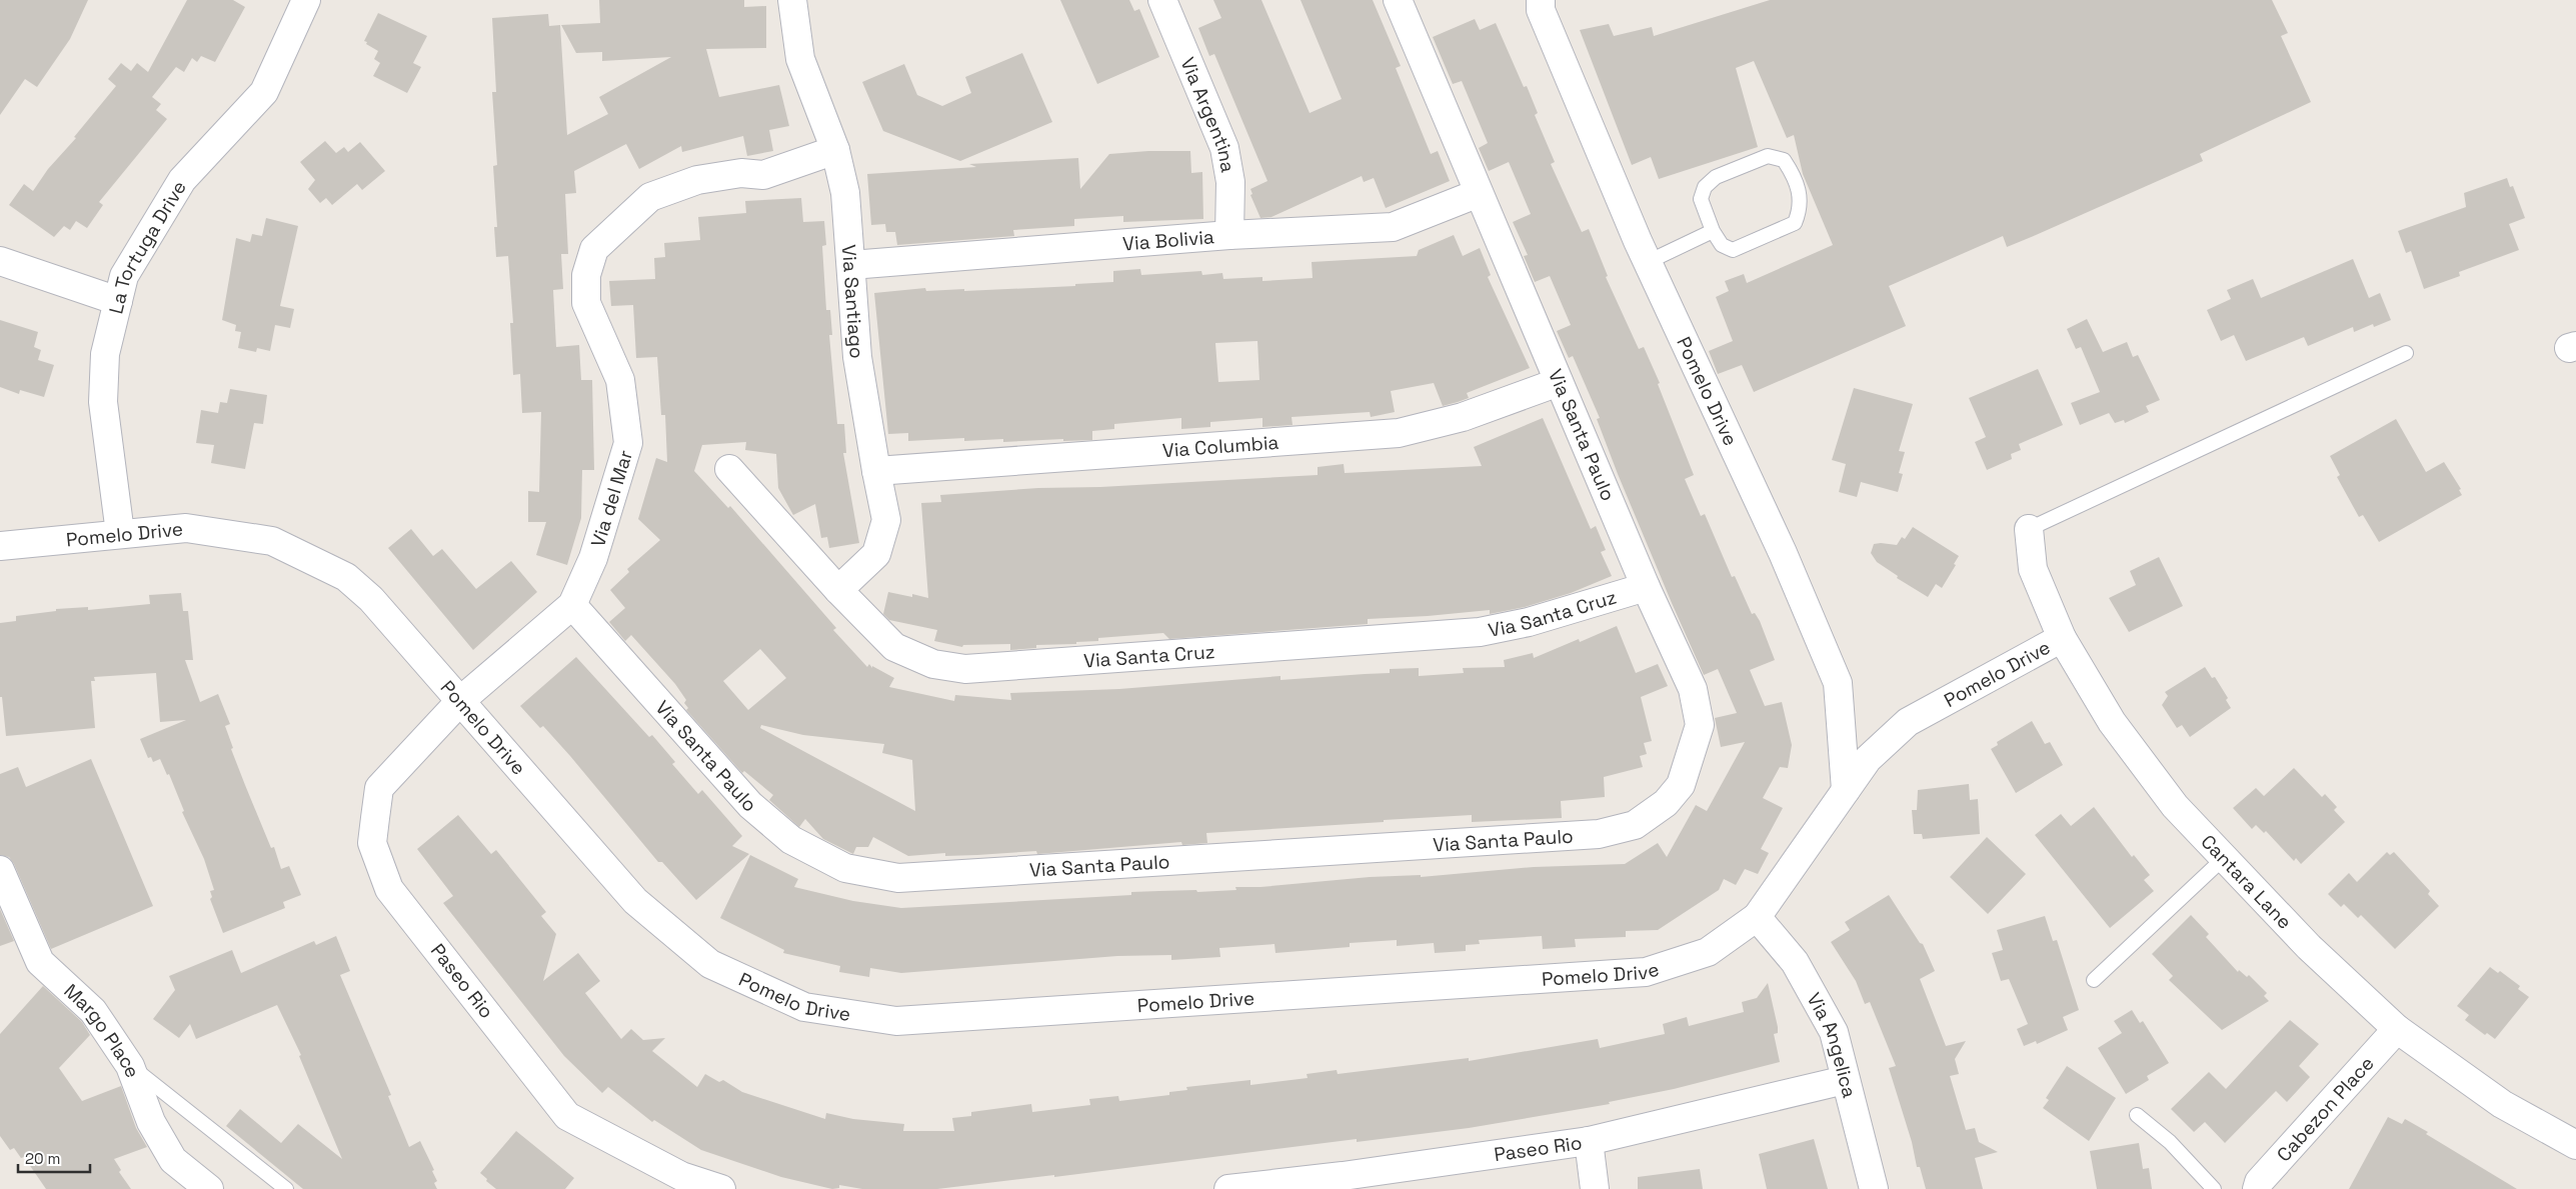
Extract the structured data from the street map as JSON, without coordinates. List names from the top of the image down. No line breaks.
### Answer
{"streets":{"street":["Via Argentina","Via Bolivia","La Tortuga Drive","Via Santiago","Pomelo Drive","Via Santa Paulo","Via Columbia","Via del Mar","Via Santa Cruz","Cantara Lane","Paseo Rio","Margo Place","Via Angelica","Cabezon Place"]},"crossings":[["Via Argentina","Via Bolivia"],["Via Bolivia","Via Santiago"],["Via Bolivia","Via Santa Paulo"],["La Tortuga Drive","Pomelo Drive"],["Via Santiago","Via Columbia"],["Via Santiago","Via del Mar"],["Via Santiago","Via Santa Cruz"],["Pomelo Drive","Via del Mar"],["Pomelo Drive","Cantara Lane"],["Pomelo Drive","Paseo Rio"],["Pomelo Drive","Via Angelica"],["Via Santa Paulo","Via Columbia"],["Via Santa Paulo","Via del Mar"],["Via Santa Paulo","Via Santa Cruz"],["Via del Mar","Paseo Rio"],["Cantara Lane","Cabezon Place"],["Paseo Rio","Via Angelica"]],"scale_bar":"20 m"}
